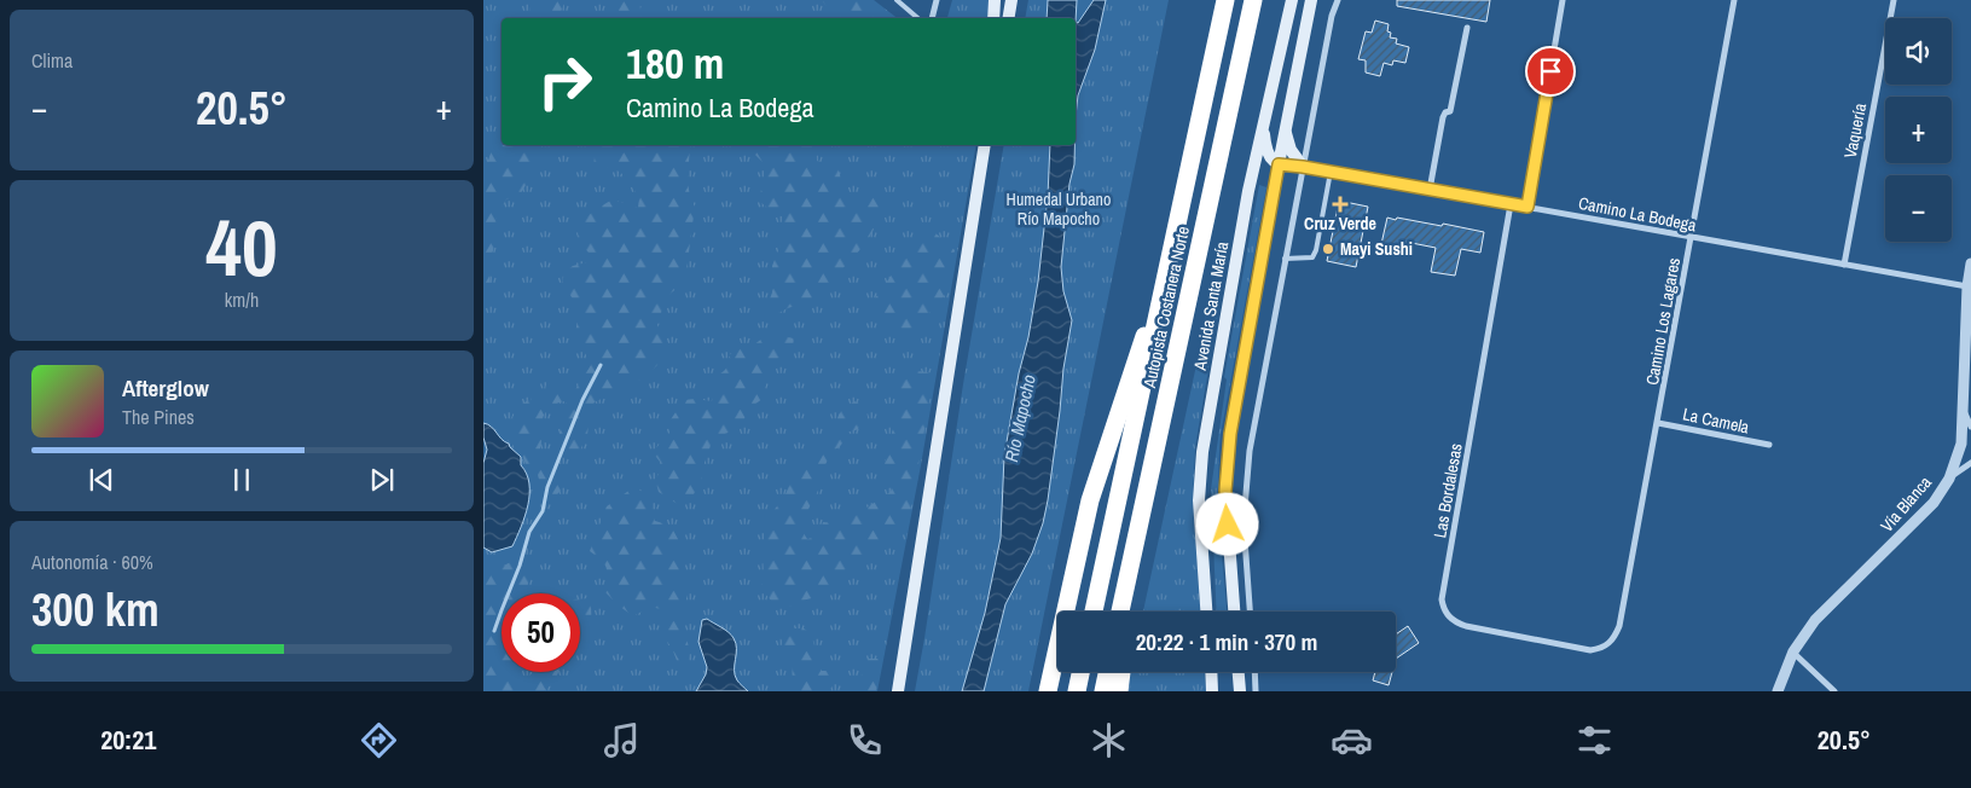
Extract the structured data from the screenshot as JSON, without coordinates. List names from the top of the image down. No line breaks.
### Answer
{"streets":{"highway":["Autopista Costanera Norte"],"main road":["Avenida Santa María"],"street":["Vaquería","Camino La Bodega","Camino Los Lagares","La Camela","Las Bordalesas","Vía Blanca"]},"crossings":[["Vaquería","Camino La Bodega"],["Camino La Bodega","Camino Los Lagares"],["Camino La Bodega","Las Bordalesas"],["Camino La Bodega","Vía Blanca"],["Camino Los Lagares","La Camela"],["Camino Los Lagares","Las Bordalesas"]],"water":["Río Mapocho"],"parks":["Humedal Urbano Río Mapocho"],"places":{"health":["Cruz Verde"],"other":["Mayi Sushi"]},"page":{"tile":["Clima",["40","km/h"],["Autonomía · 60%","300 km"]],"map_buttons":["+","−"],"turn":["180 m","Camino La Bodega"],"heat":["−","20.5°","+"],"song":["Afterglow","The Pines"],"limit":"50","trip":"20:22 · 1 min · 370 m","tabs":["20:21","20.5°"]}}
